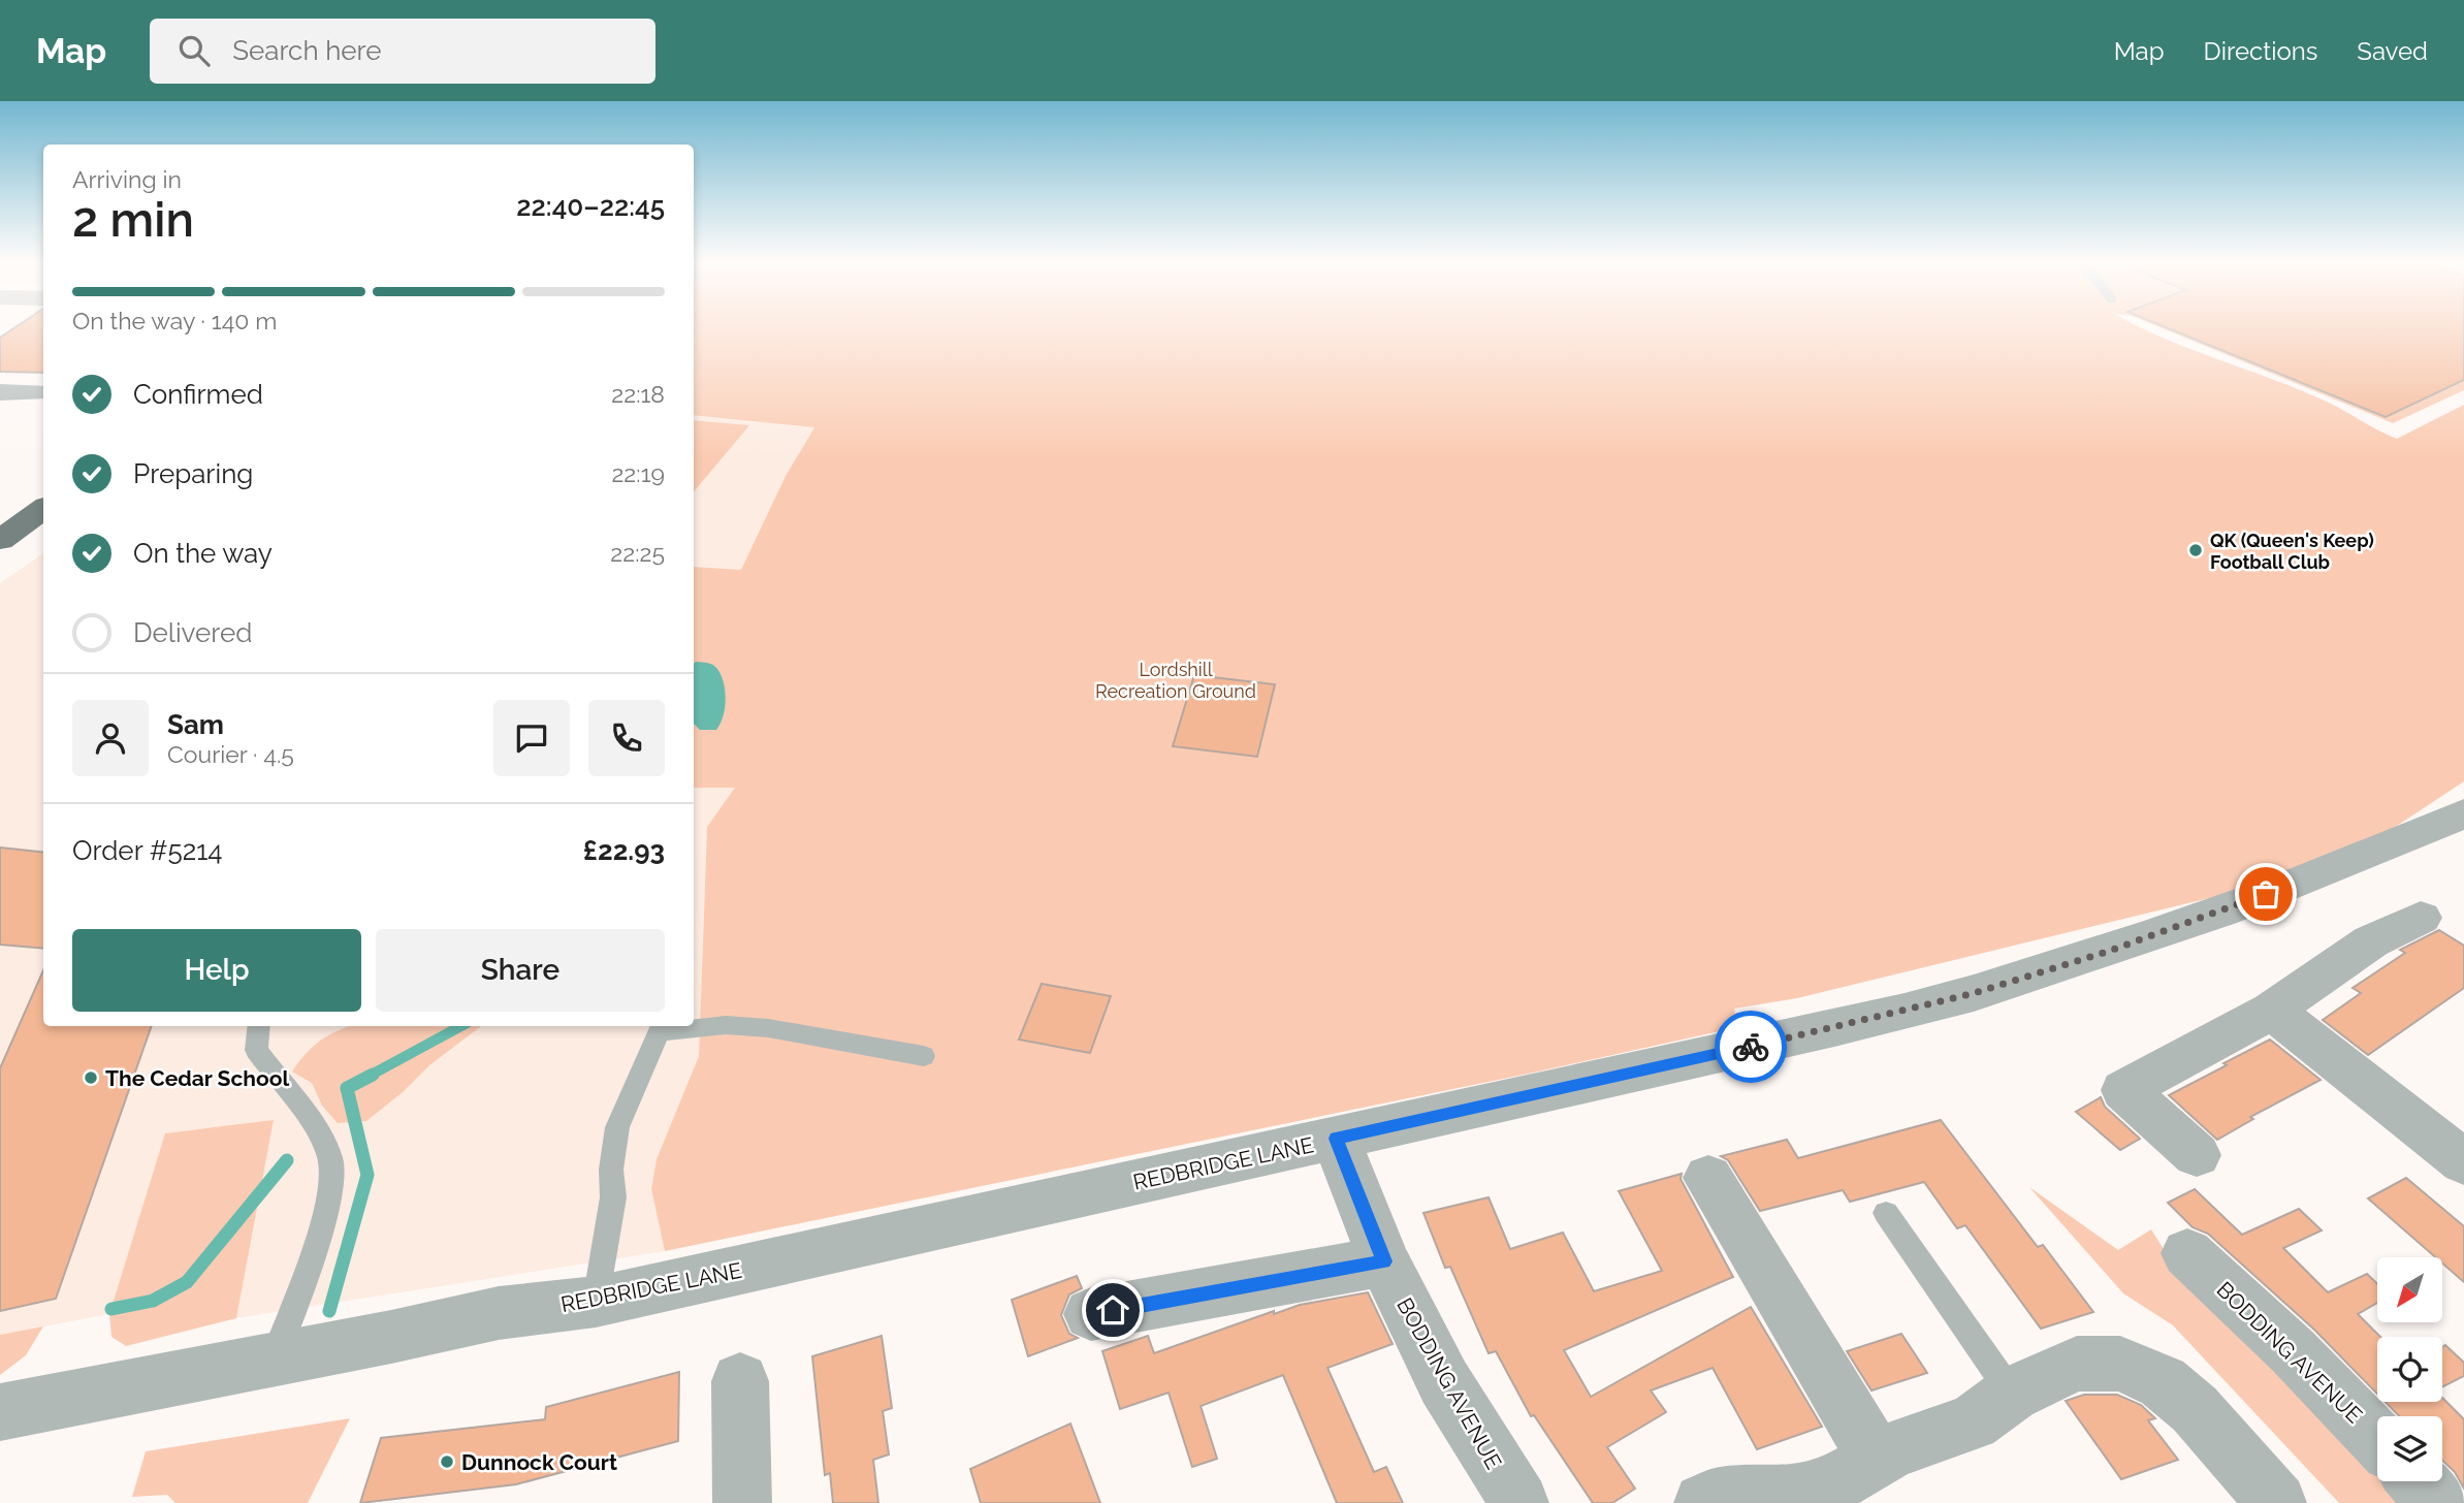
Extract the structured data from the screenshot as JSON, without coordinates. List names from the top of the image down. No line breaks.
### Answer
{"streets":{"street":["REDBRIDGE LANE","BODDING AVENUE"]},"crossings":[["REDBRIDGE LANE","BODDING AVENUE"]],"parks":["Lordshill Recreation Ground"],"places":["QK (Queen's Keep) Football Club","The Cedar School","Dunnock Court"],"north":"bottom left","page":{"header":"Map","search":"Search here","nav":["Map","Directions","Saved"],"heading":["2 min","Arriving in","22:40–22:45"],"panel":["Sam","Courier · 4.5","Order #5214","£22.93"],"bar":"On the way · 140 m","list":[["Confirmed","22:18"],["Preparing","22:19"],["On the way","22:25"],"Delivered"],"buttons":["Help","Share"]}}
